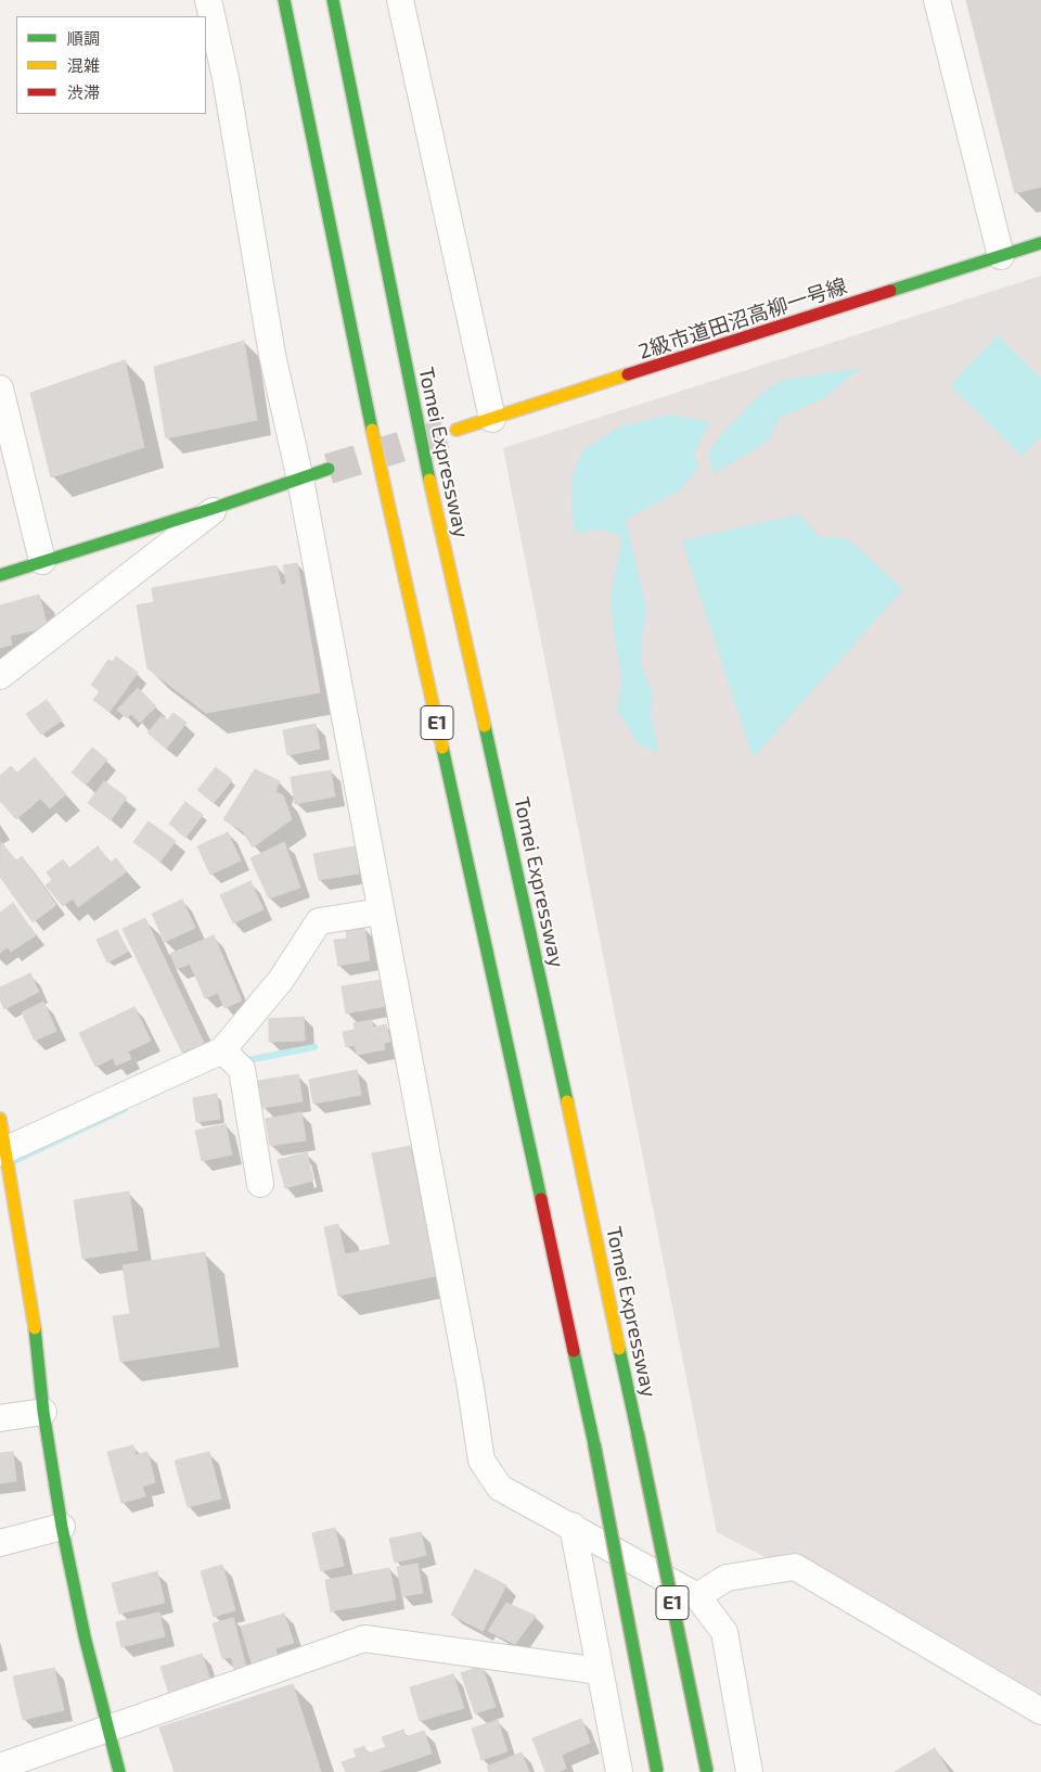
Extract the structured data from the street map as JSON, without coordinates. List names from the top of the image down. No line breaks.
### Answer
{"streets":{"main road":["2級市道田沼高柳一号線","Tomei Expressway","E1"]},"legend":["順調","混雑","渋滞"]}
